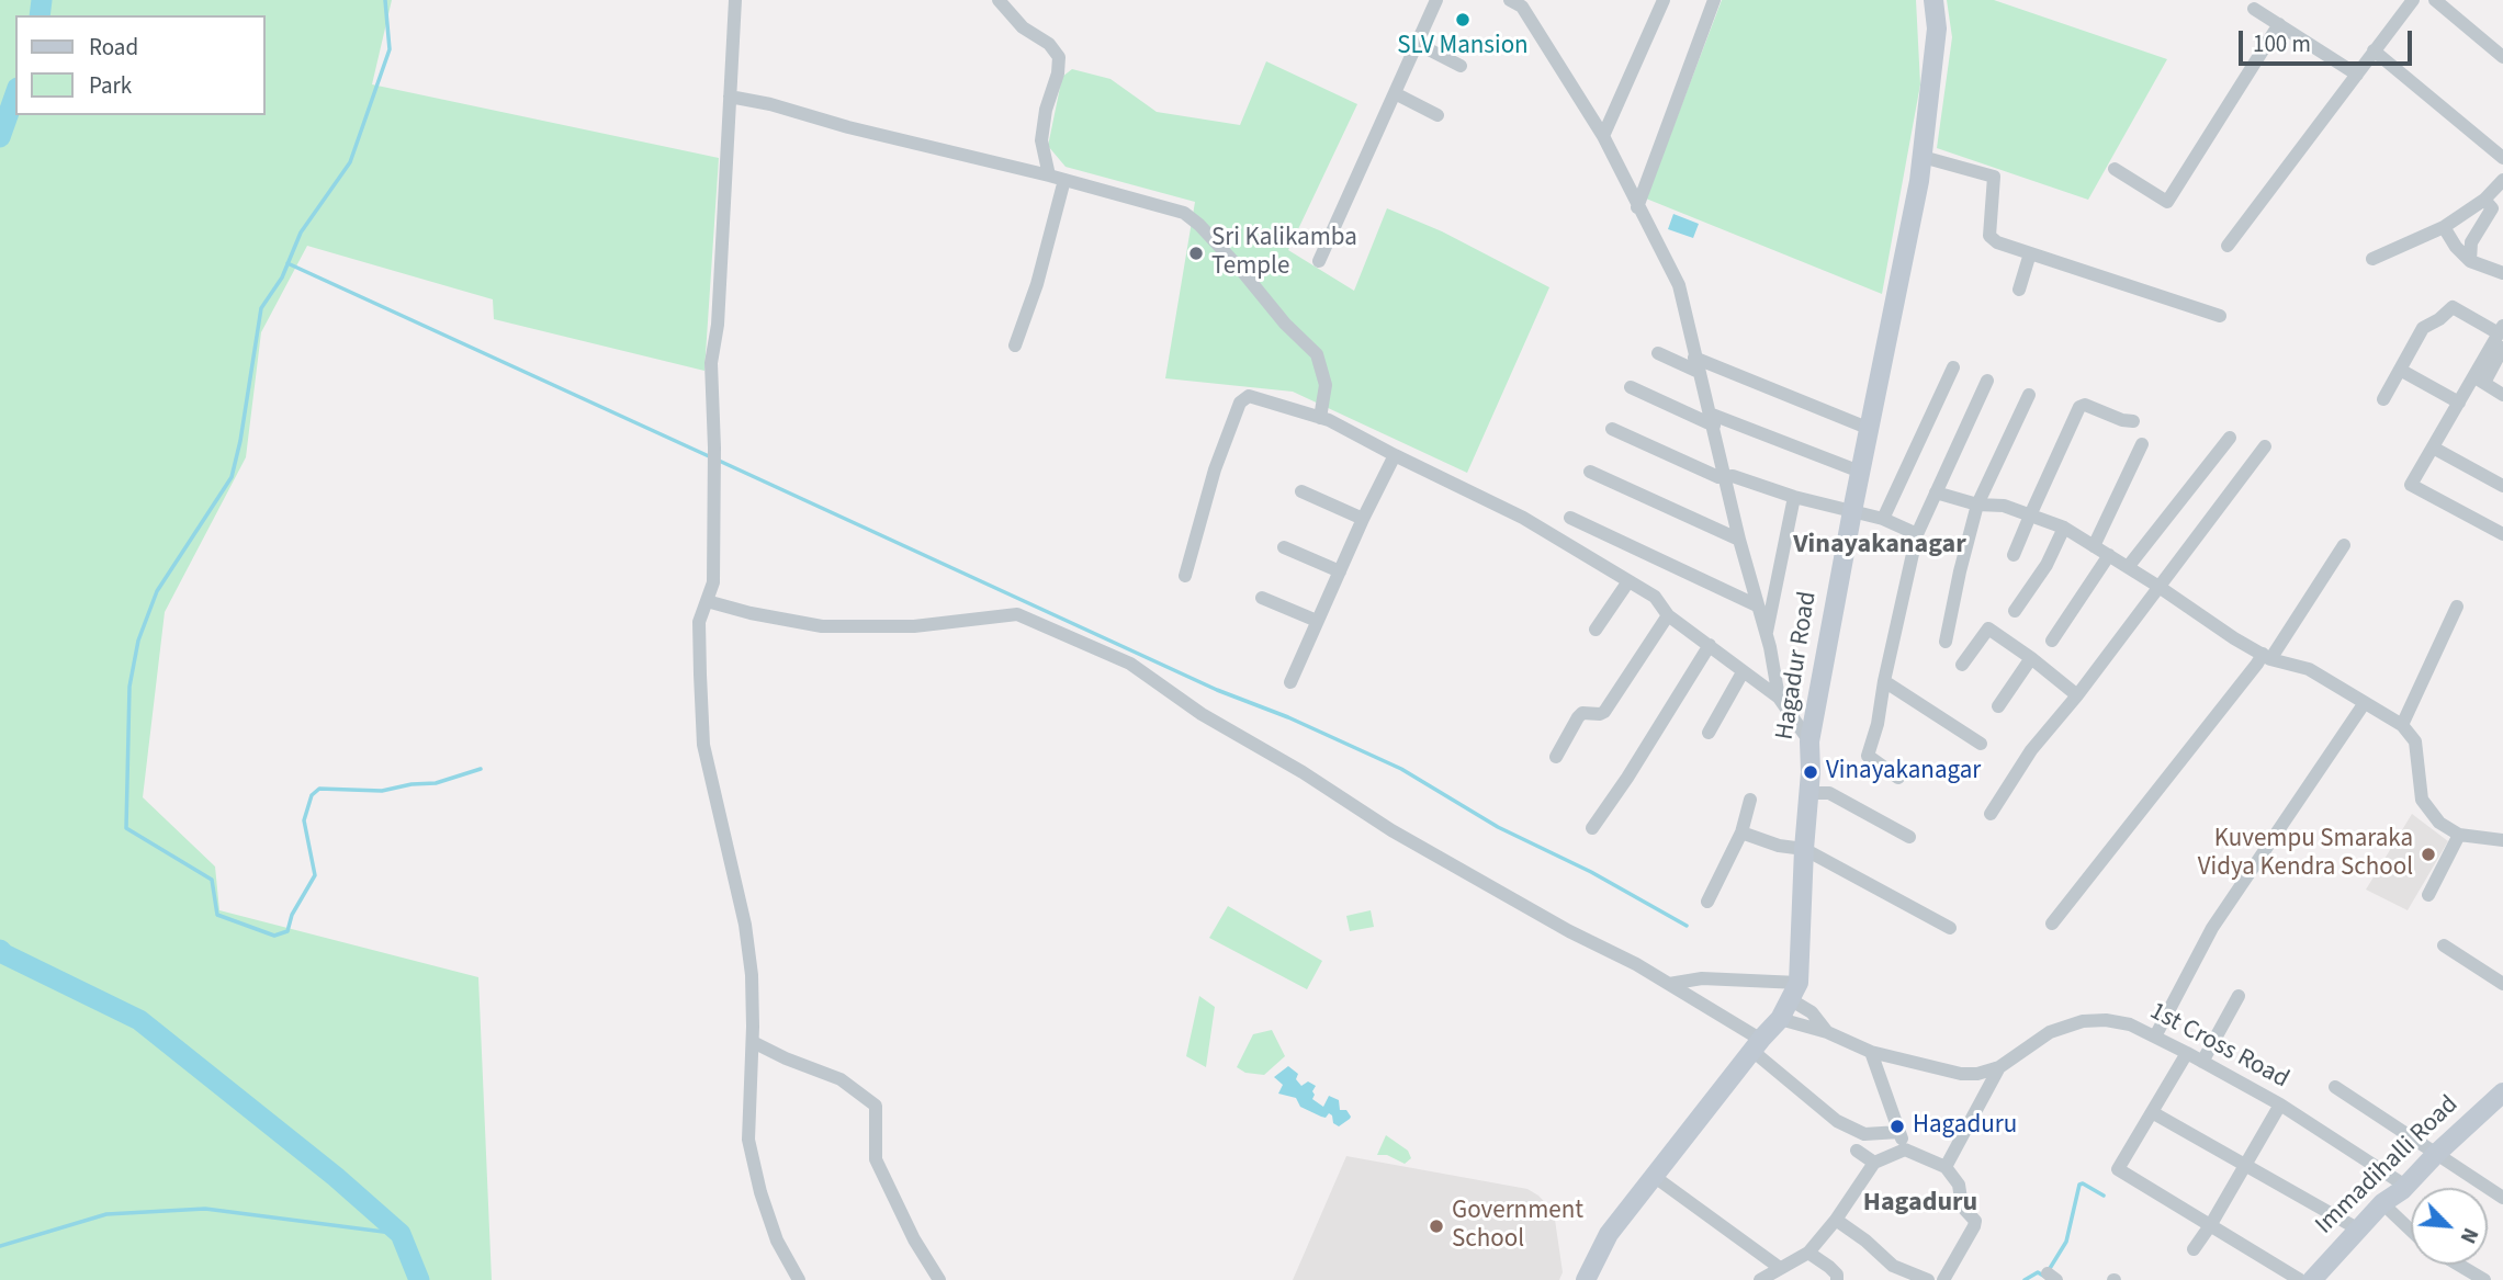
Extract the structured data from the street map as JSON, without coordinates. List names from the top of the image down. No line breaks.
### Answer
{"streets":{"street":["Hagadur Road","1st Cross Road","Immadihalli Road"]},"crossings":[["Hagadur Road","1st Cross Road"],["1st Cross Road","Immadihalli Road"]],"districts":["Vinayakanagar","Hagaduru"],"places":["SLV Mansion","Sri Kalikamba Temple","Vinayakanagar","Kuvempu Smaraka Vidya Kendra School","Hagaduru","Government School"],"legend":["Road","Park"],"scale_bar":"100 m","north":"bottom right"}
